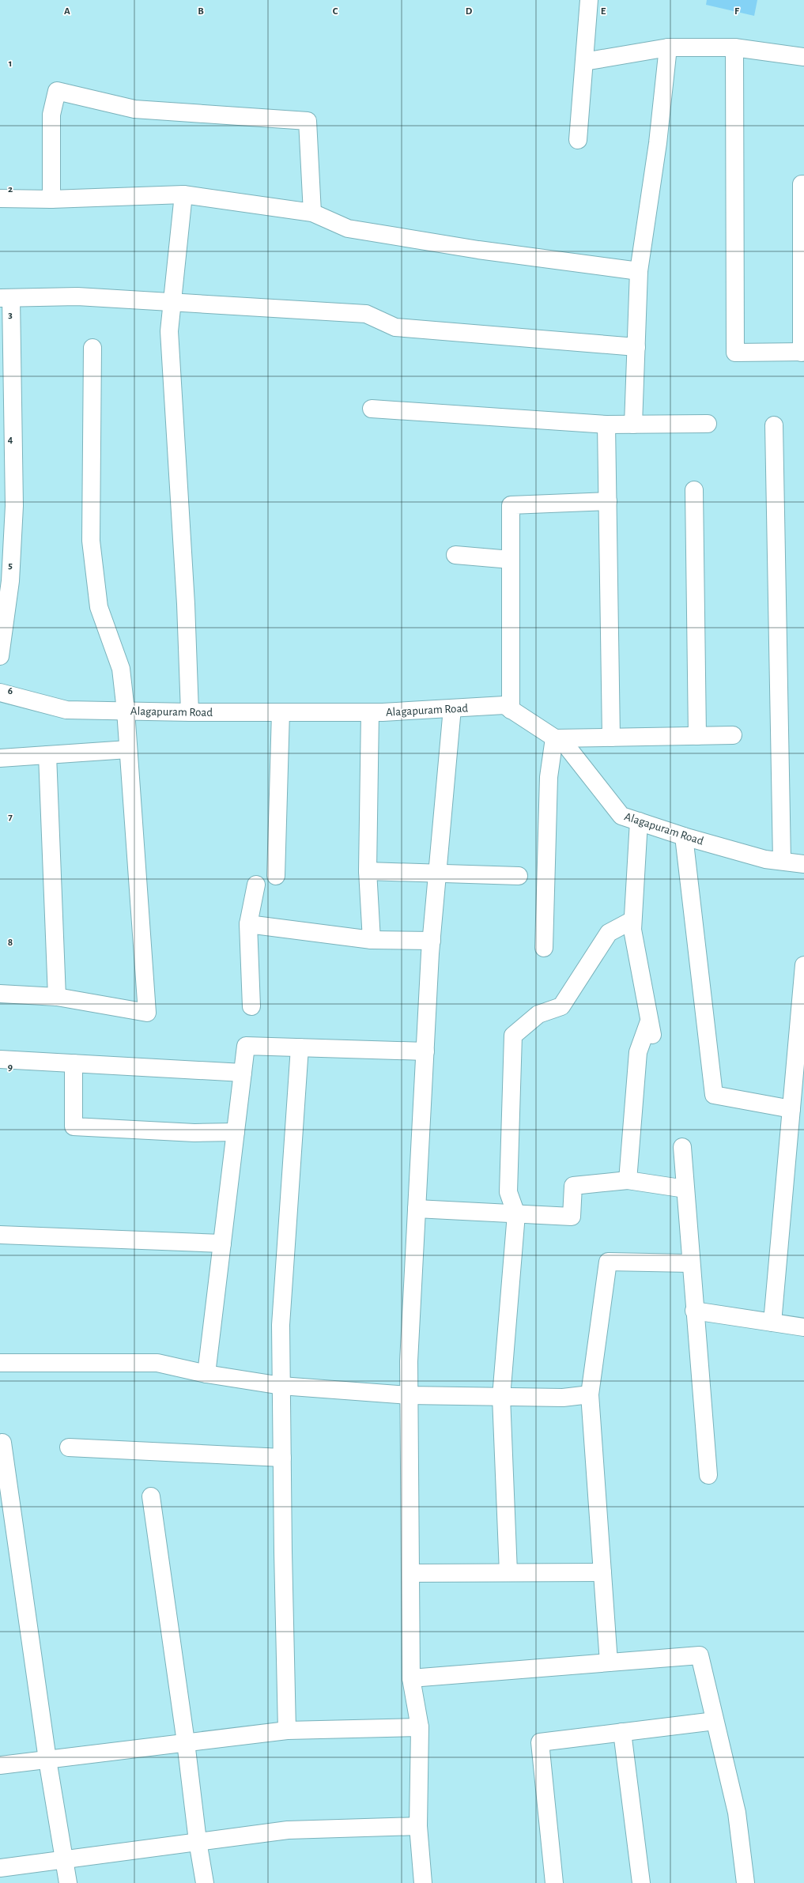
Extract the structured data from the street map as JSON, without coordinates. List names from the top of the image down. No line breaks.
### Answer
{"streets":{"street":["Alagapuram Road"]},"grid":{"columns":["A","B","C","D","E","F"],"rows":["1","2","3","4","5","6","7","8","9"]}}
